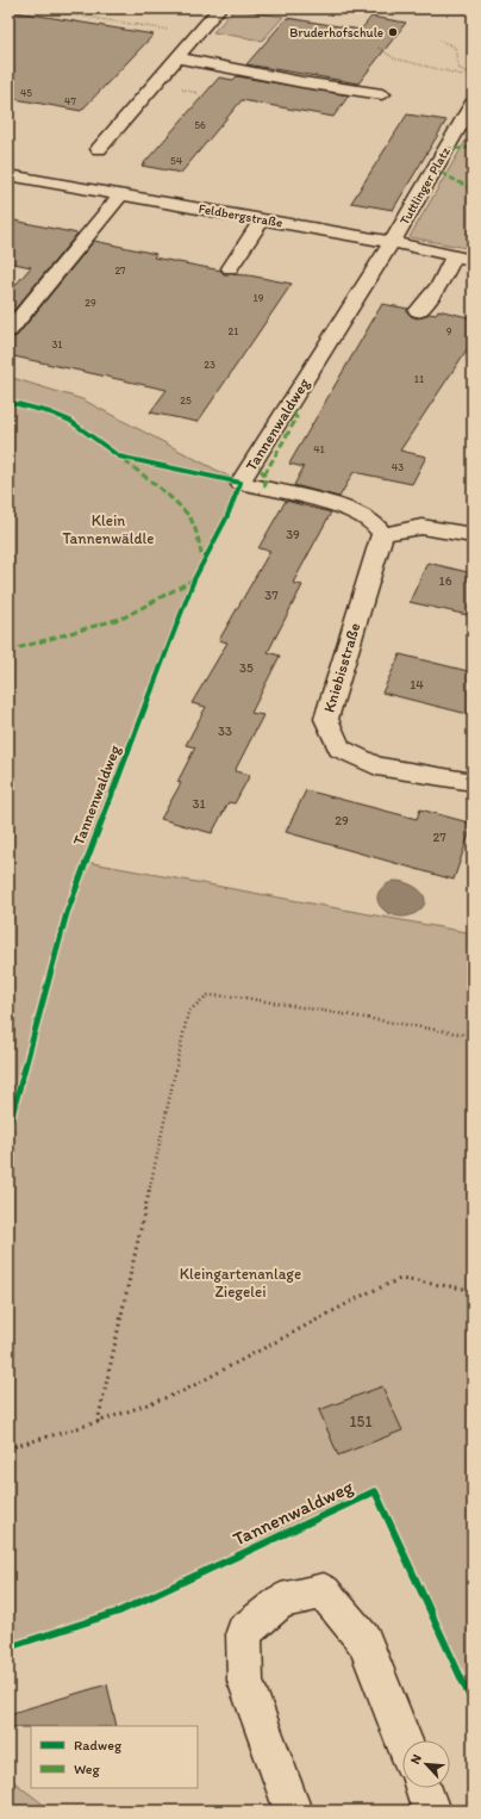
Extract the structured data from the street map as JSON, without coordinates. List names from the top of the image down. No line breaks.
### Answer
{"streets":{"street":["Tuttlinger Platz","Feldbergstraße","Tannenwaldweg","Kniebisstraße"]},"crossings":[["Tuttlinger Platz","Feldbergstraße"],["Tuttlinger Platz","Tannenwaldweg"],["Feldbergstraße","Tannenwaldweg"],["Tannenwaldweg","Kniebisstraße"]],"parks":["Klein Tannenwäldle","Kleingartenanlage Ziegelei"],"places":["Bruderhofschule"],"house_numbers":["45","47","56","54","27","19","29","21","9","31","23","11","25","41","43","39","16","37","35","14","33","31","29","27","151"],"legend":["Radweg","Weg"],"north":"top left"}
